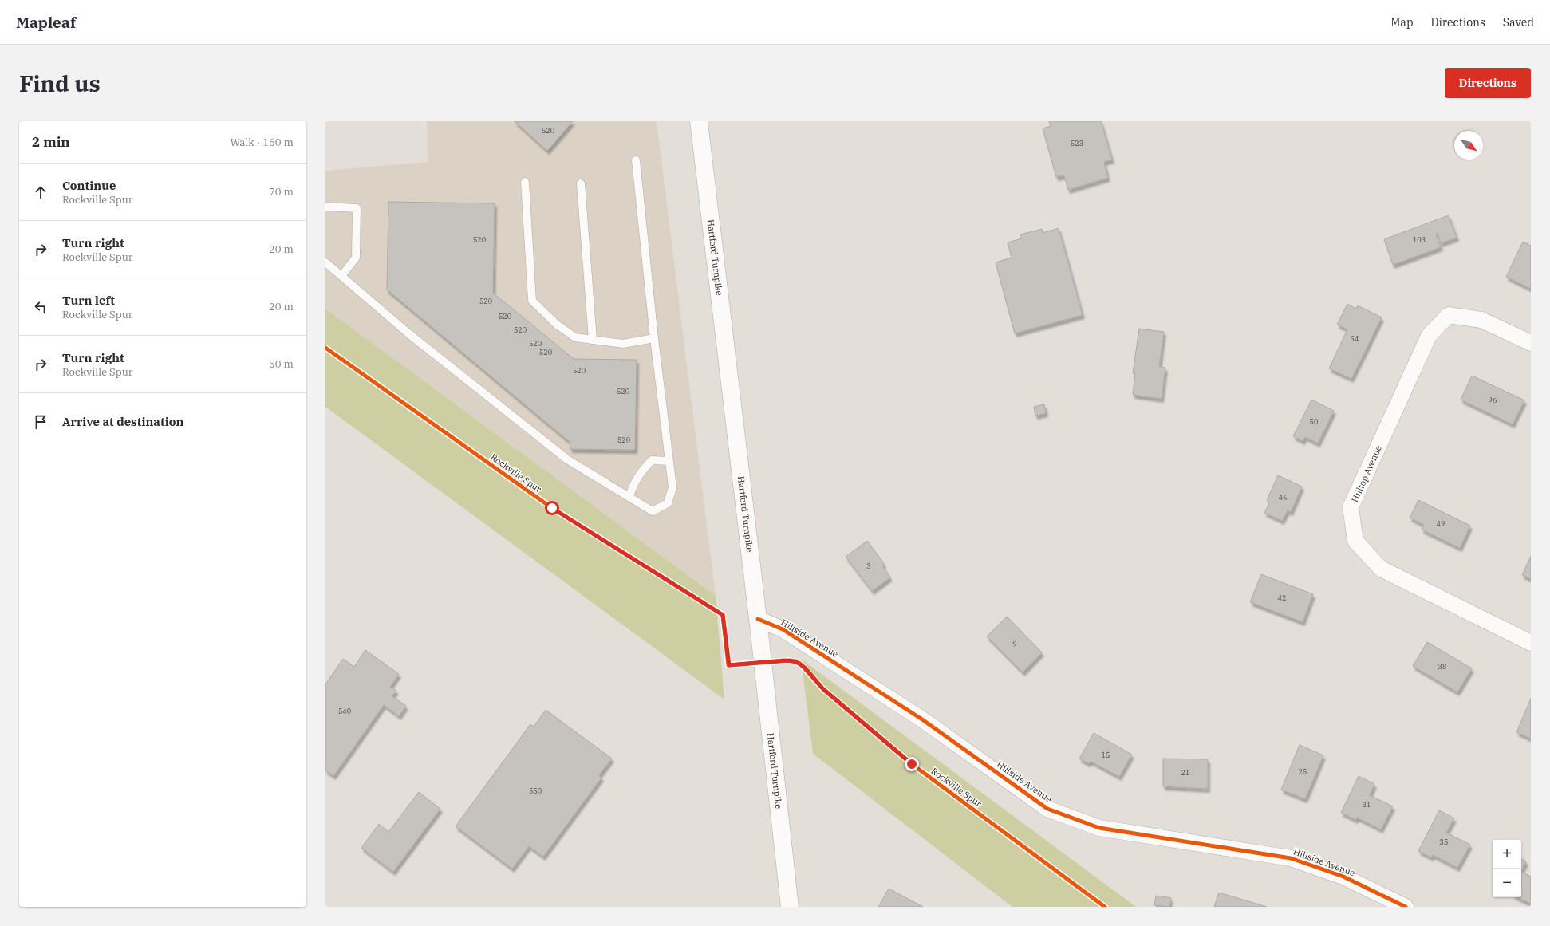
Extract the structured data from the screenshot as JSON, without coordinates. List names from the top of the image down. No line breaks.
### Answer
{"streets":{"main road":["Hartford Turnpike"],"street":["Hilltop Avenue","Hillside Avenue"],"cycle path":["Rockville Spur"]},"crossings":[["Hartford Turnpike","Hillside Avenue"]],"house_numbers":["520","523","520","103","520","520","520","54","520","520","520","520","96","50","520","46","49","3","42","9","38","540","15","25","21","550","31","35"],"north":"bottom right","page":{"header":"Mapleaf","nav":["Map","Directions","Saved"],"buttons":"Directions","title":"Find us","heading":["2 min","Walk · 160 m"],"list":[["Continue","Rockville Spur","70 m"],["Turn right","Rockville Spur","20 m"],["Turn left","Rockville Spur","20 m"],["Turn right","Rockville Spur","50 m"],"Arrive at destination"],"map_buttons":["+","−"]}}
